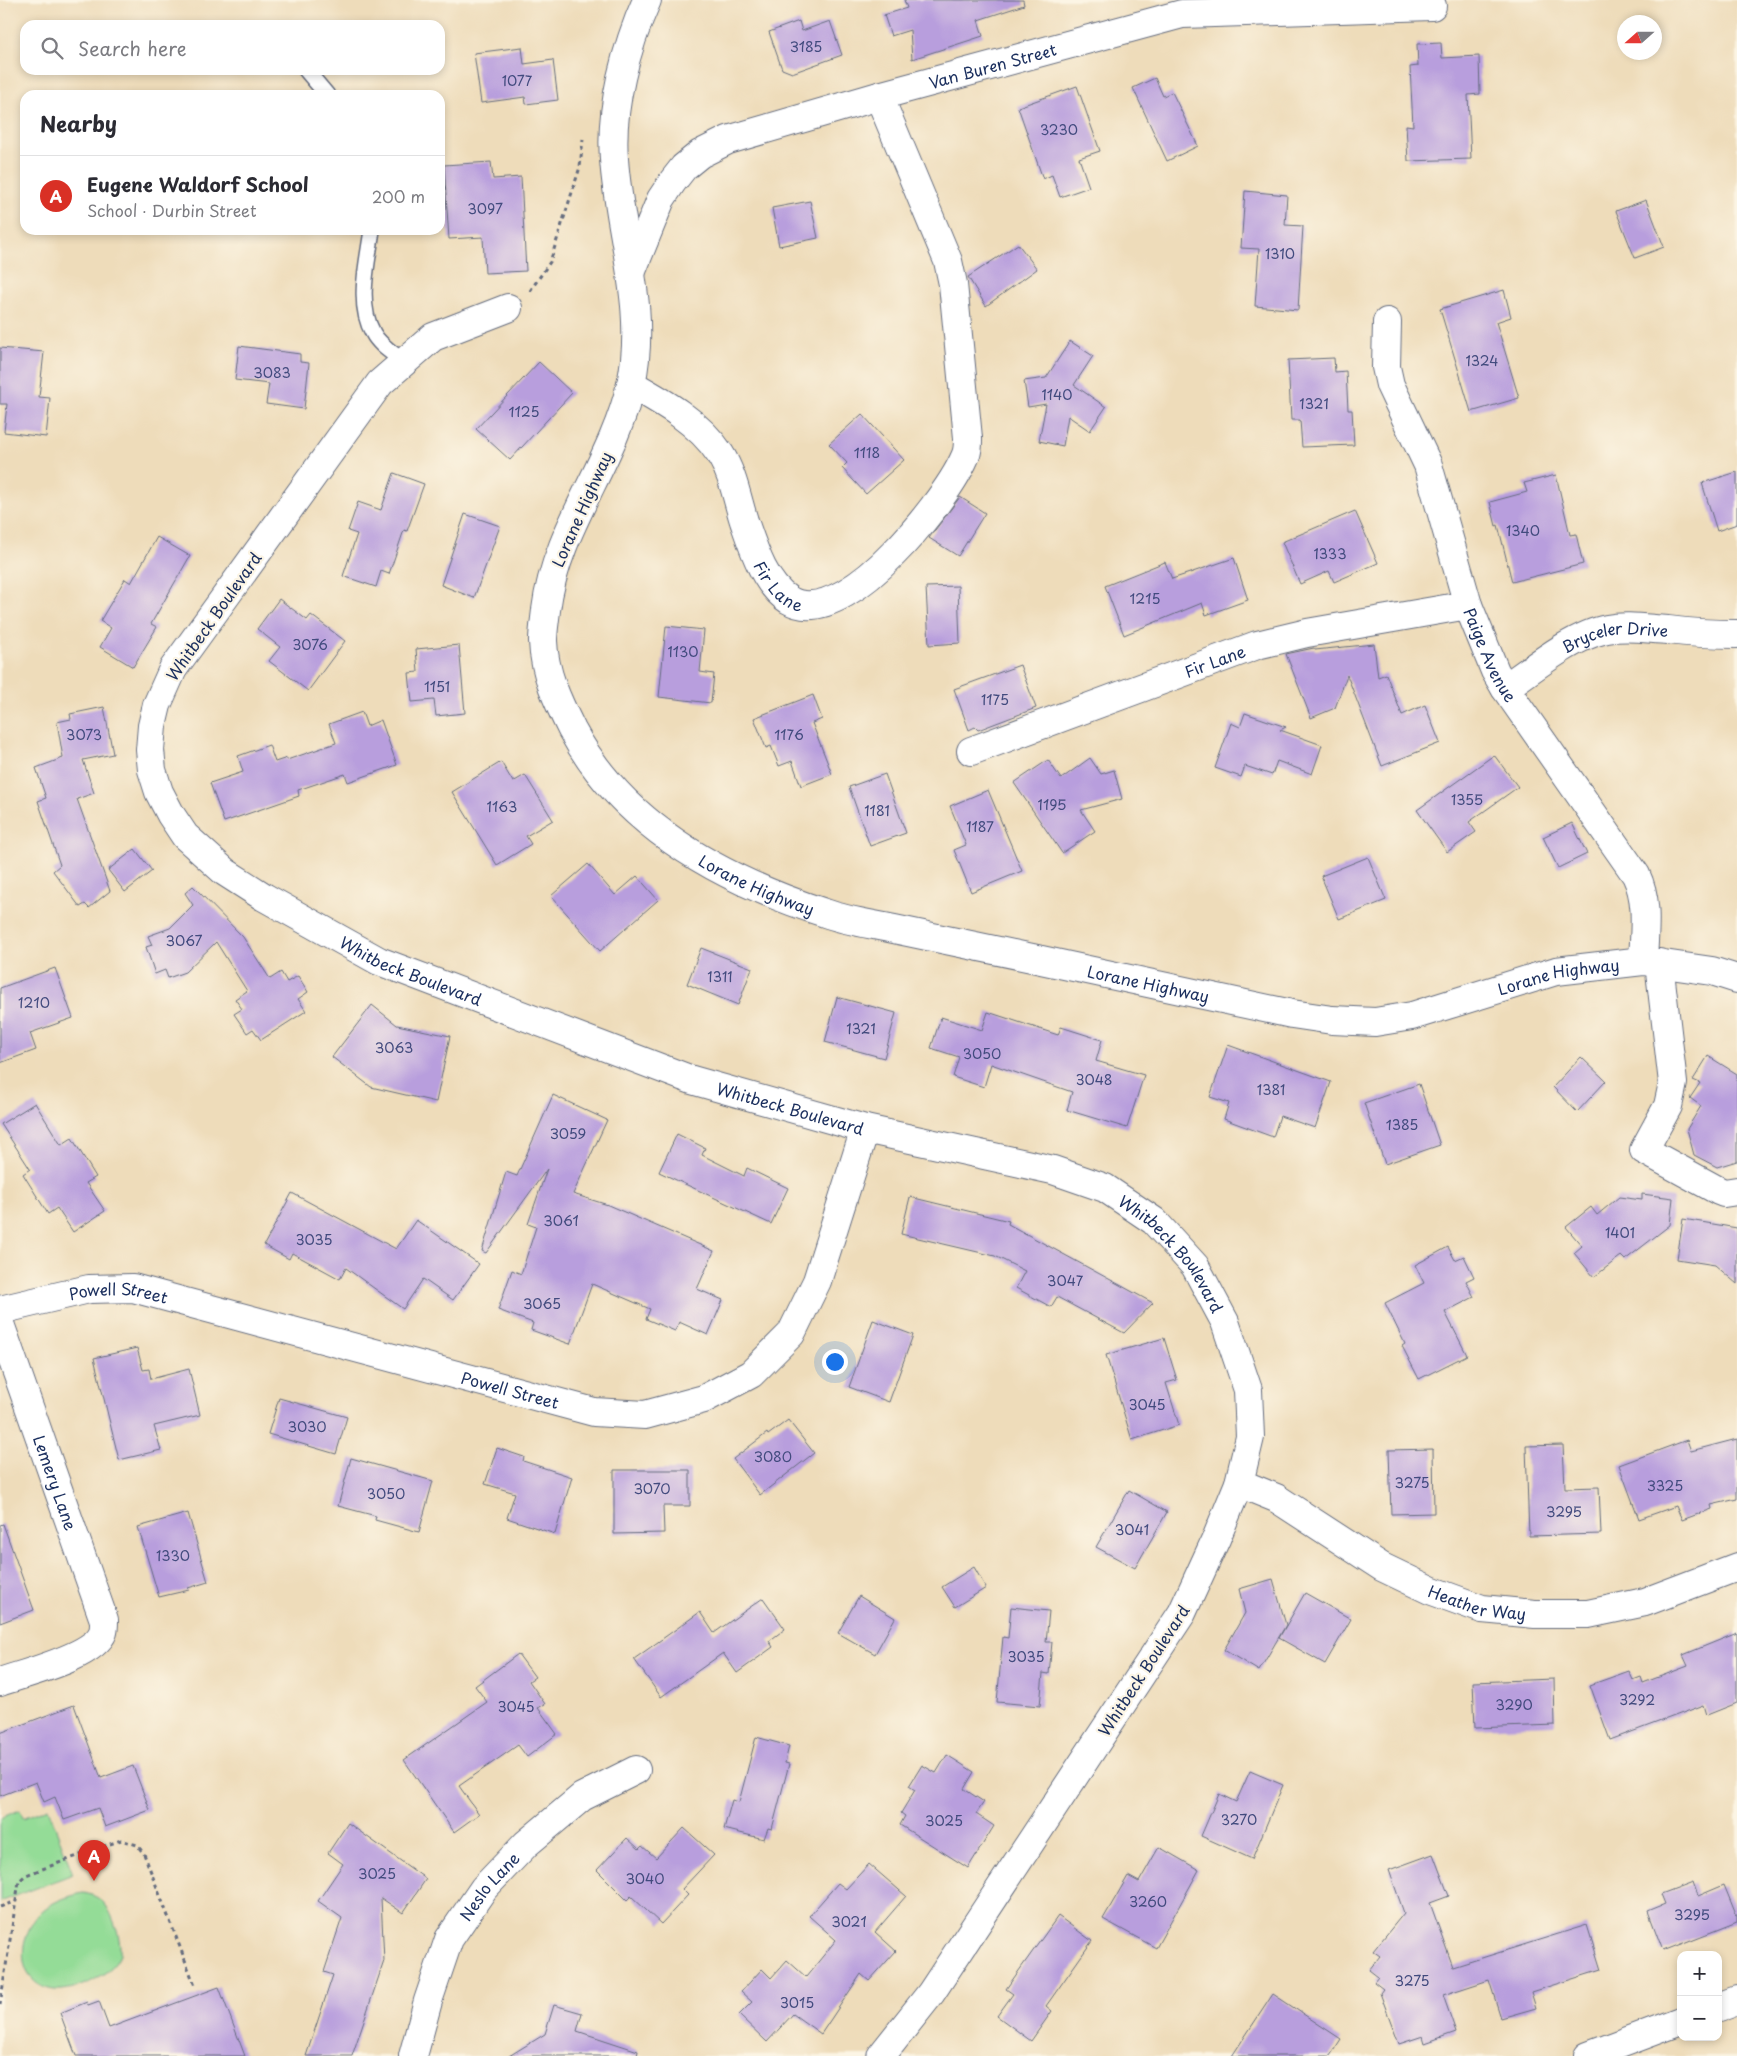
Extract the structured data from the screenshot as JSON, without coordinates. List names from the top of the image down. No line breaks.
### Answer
{"streets":{"street":["Van Buren Street","Lorane Highway","Fir Lane","Whitbeck Boulevard","Bryceler Drive","Paige Avenue","Powell Street","Lemery Lane","Heather Way","Neslo Lane"]},"crossings":[["Van Buren Street","Lorane Highway"],["Van Buren Street","Fir Lane"],["Lorane Highway","Fir Lane"],["Lorane Highway","Paige Avenue"],["Fir Lane","Paige Avenue"],["Whitbeck Boulevard","Powell Street"],["Whitbeck Boulevard","Heather Way"],["Bryceler Drive","Paige Avenue"]],"house_numbers":["3185","1077","3230","3097","1310","1324","3083","1140","1321","1125","1118","1340","1333","1215","3076","1130","1151","1175","3073","1176","1355","1195","1163","1181","1187","3067","1311","1210","1321","3063","3050","3048","1381","1385","3059","3061","1401","3035","3047","3065","3045","3030","3080","3275","3325","3070","3050","3295","3041","1330","3035","3292","3290","3045","3270","3025","3025","3040","3260","3295","3021","3275","3015"],"north":"left","page":{"search":"Search here","heading":"Nearby","list":[{"mark":"A","name":"Eugene Waldorf School","note":"School · Durbin Street","value":"200 m"}],"pins":"A","map_buttons":["+","−"]}}
